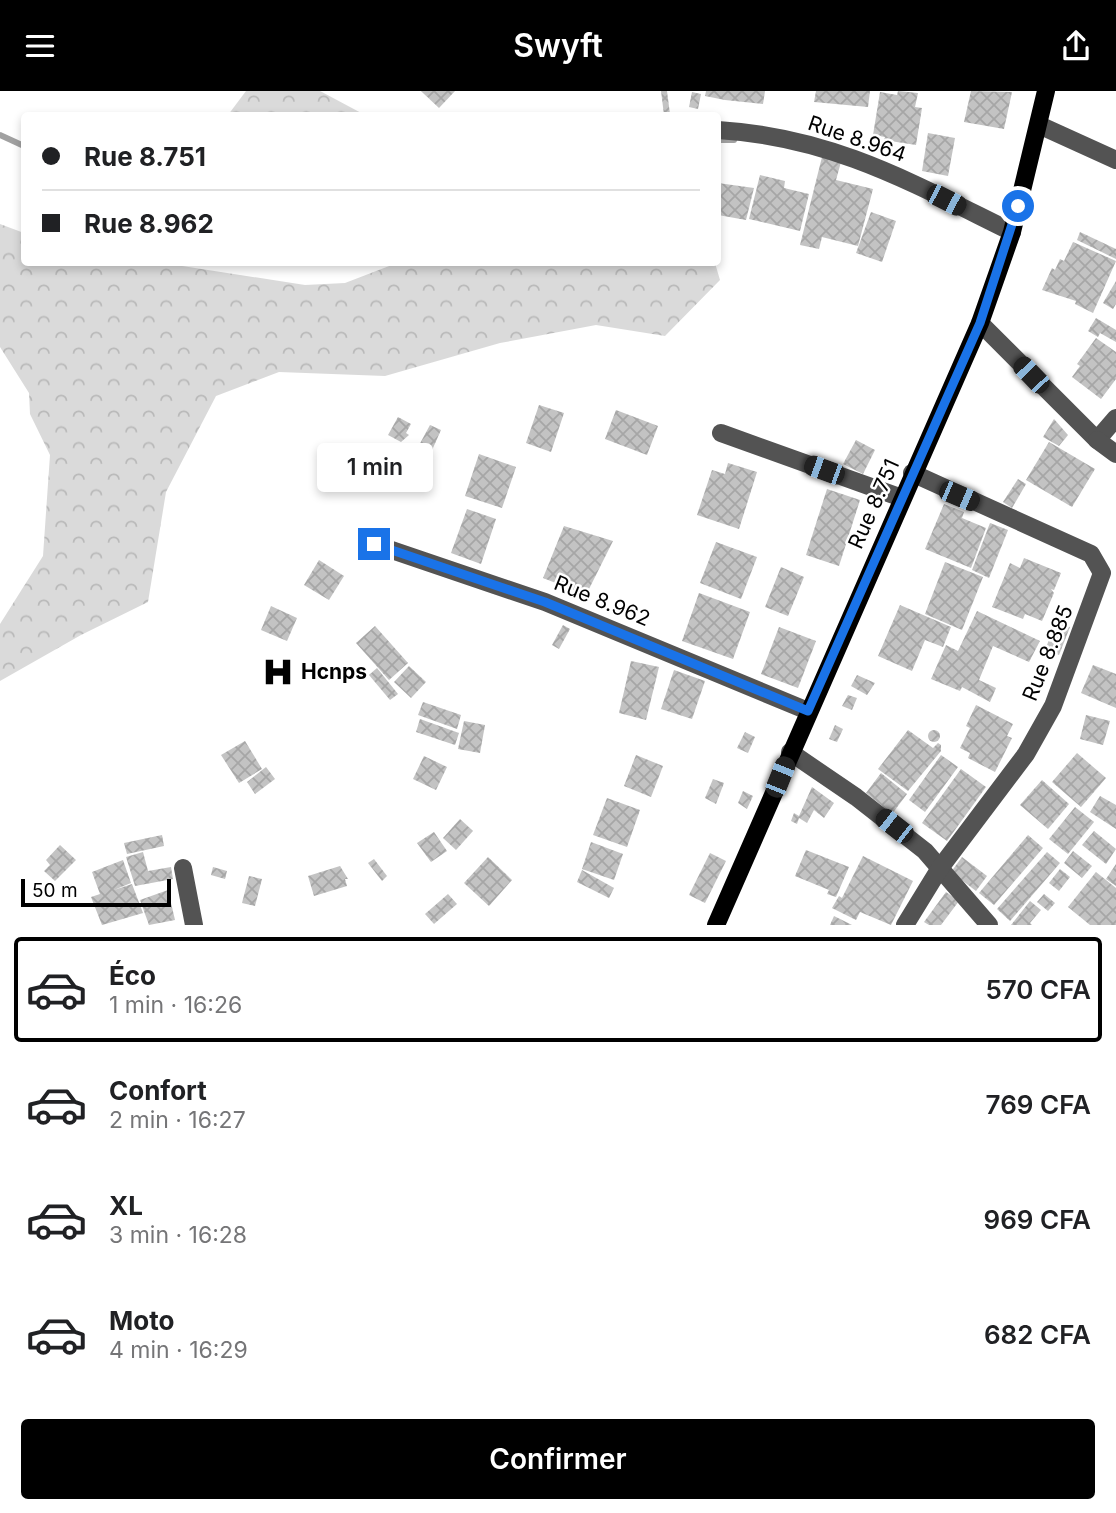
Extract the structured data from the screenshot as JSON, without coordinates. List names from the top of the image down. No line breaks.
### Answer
{"streets":{"main road":["Rue 8.751"],"street":["Rue 8.964","Rue 8.962","Rue 8.885"]},"crossings":[["Rue 8.964","Rue 8.751"],["Rue 8.751","Rue 8.962"],["Rue 8.751","Rue 8.885"]],"places":{"hospital":["Hcnps"]},"scale_bar":"50 m","page":{"header":"Swyft","banner":["Rue 8.751","Rue 8.962"],"bubble":"1 min","scale":"50 m","list":[{"name":"Éco","note":"1 min · 16:26","value":"570 CFA"},{"name":"Confort","note":"2 min · 16:27","value":"769 CFA"},{"name":"XL","note":"3 min · 16:28","value":"969 CFA"},{"name":"Moto","note":"4 min · 16:29","value":"682 CFA"}],"buttons":"Confirmer"}}
